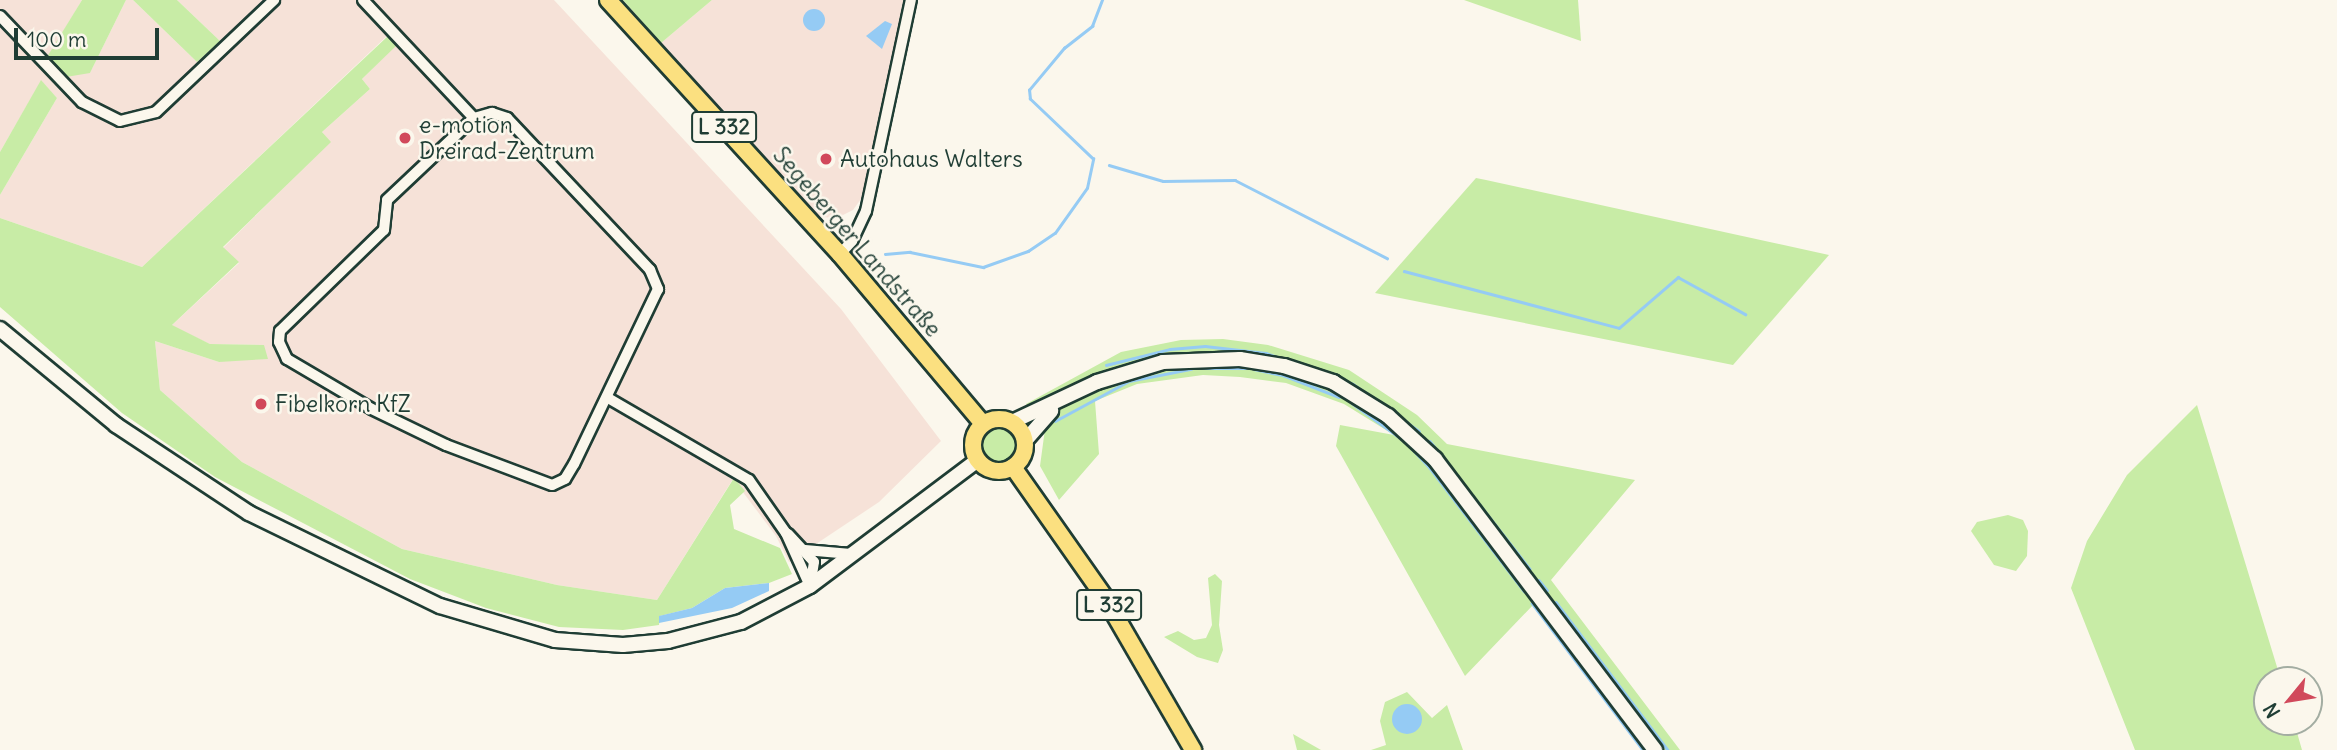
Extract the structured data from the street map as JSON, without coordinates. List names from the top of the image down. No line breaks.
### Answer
{"streets":{"main road":["L 332","Segeberger Landstraße"]},"crossings":[["L 332","Segeberger Landstraße"]],"places":["e-motion Dreirad-Zentrum","Autohaus Walters","Fibelkorn KfZ"],"scale_bar":"100 m","north":"bottom left"}
